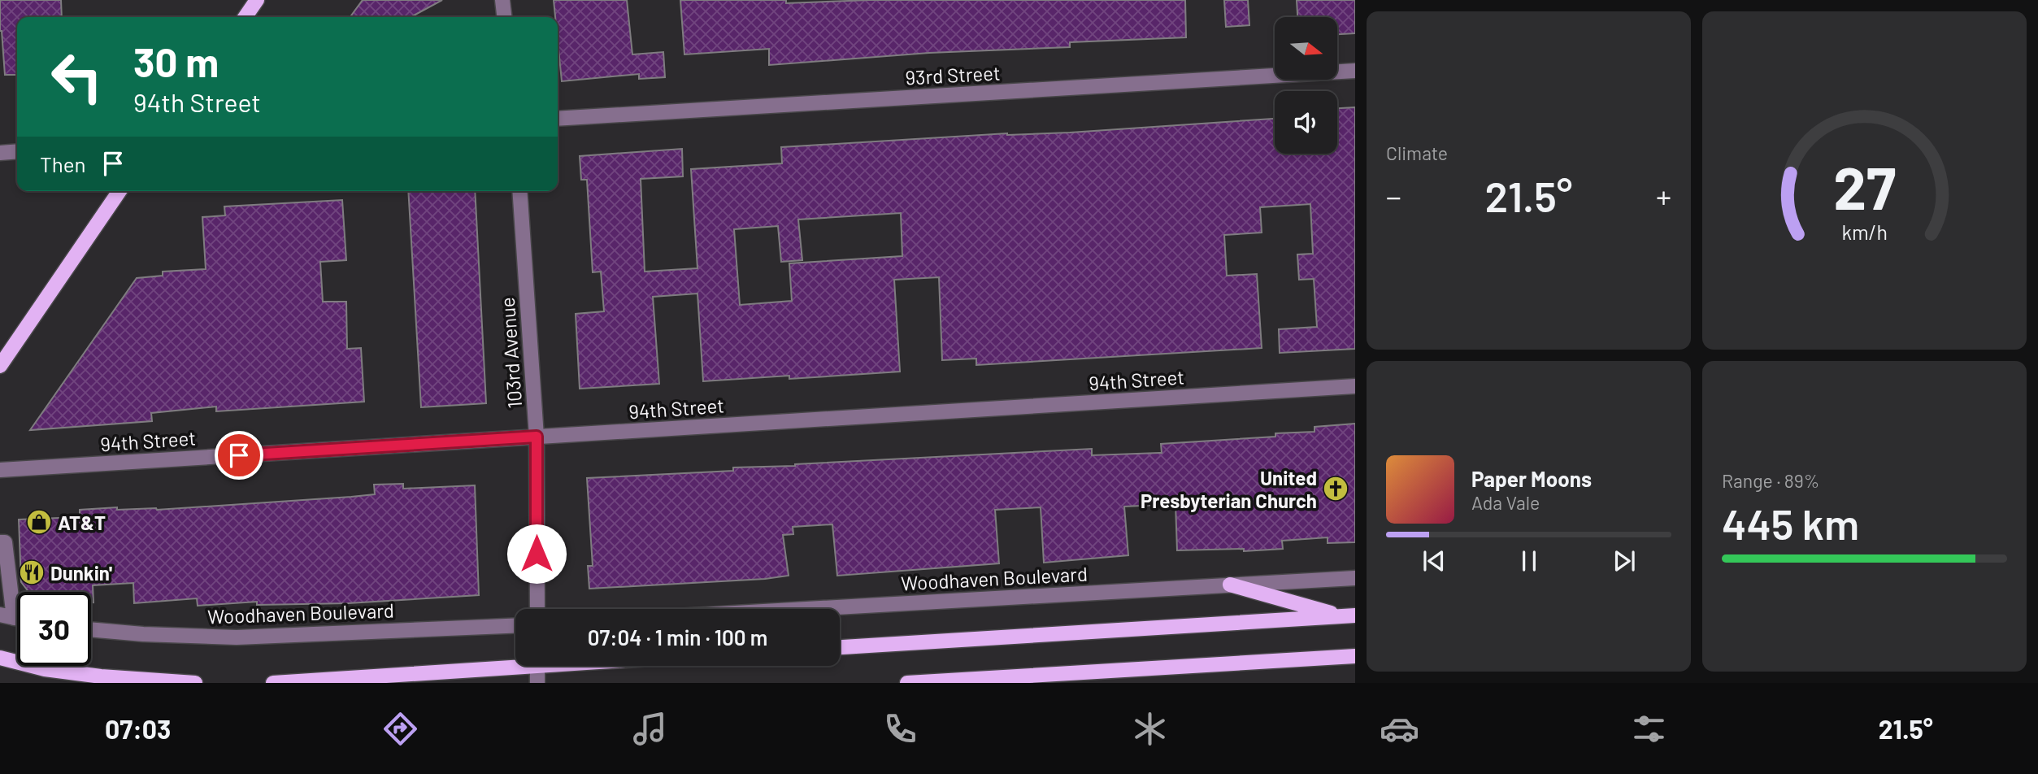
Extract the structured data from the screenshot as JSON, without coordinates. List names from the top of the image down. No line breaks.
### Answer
{"streets":{"street":["93rd Street","103rd Avenue","94th Street","Woodhaven Boulevard"]},"crossings":[["103rd Avenue","94th Street"]],"places":{"church":["United Presbyterian Church"],"shop":["AT&T"],"restaurant":["Dunkin'"]},"north":"right","page":{"tile":["Climate",["Range · 89%","445 km"]],"turn":["30 m","94th Street"],"then":"Then","heat":["−","21.5°","+"],"song":["Paper Moons","Ada Vale"],"limit":"30","trip":"07:04 · 1 min · 100 m","tabs":["07:03","21.5°"],"gauge":["27","km/h"]}}
